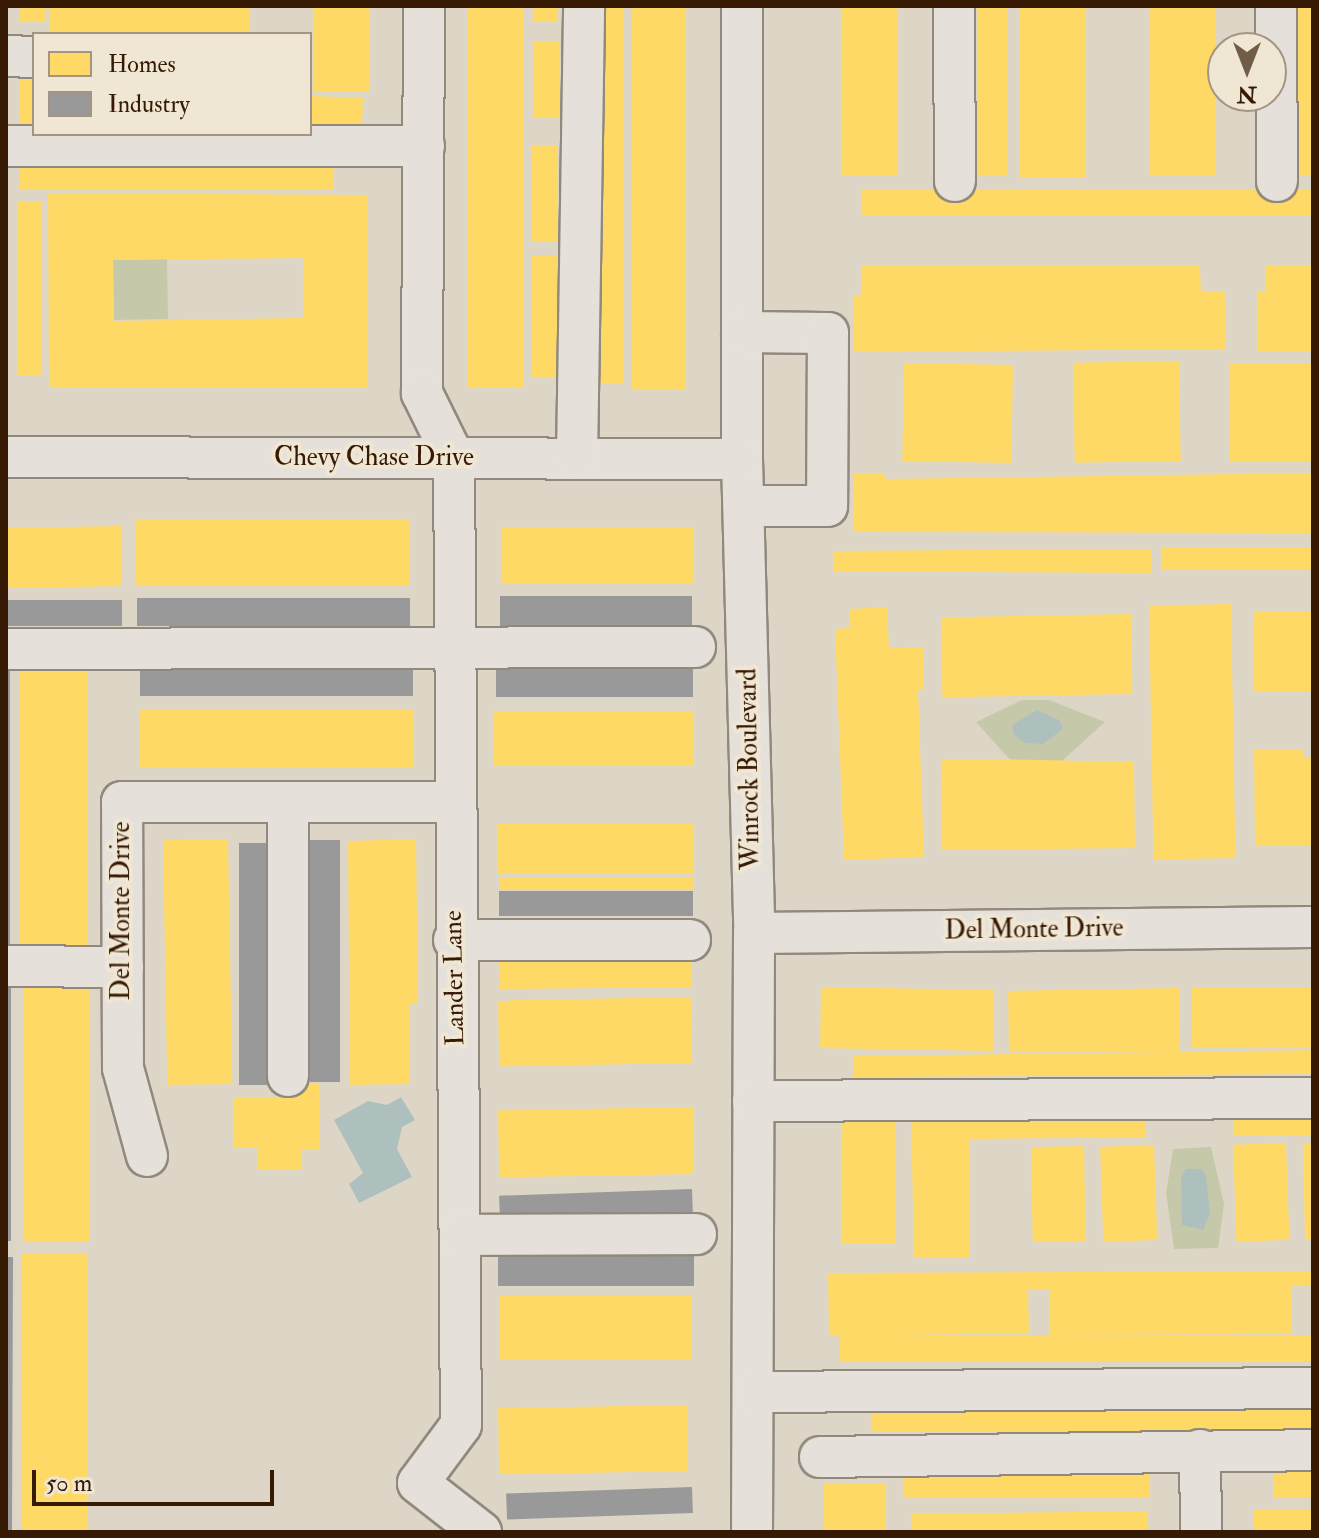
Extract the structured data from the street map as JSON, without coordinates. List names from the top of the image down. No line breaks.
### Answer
{"streets":{"street":["Chevy Chase Drive","Winrock Boulevard","Del Monte Drive","Lander Lane"]},"crossings":[["Chevy Chase Drive","Winrock Boulevard"],["Chevy Chase Drive","Lander Lane"],["Winrock Boulevard","Del Monte Drive"],["Del Monte Drive","Lander Lane"]],"legend":["Homes","Industry"],"scale_bar":"50 m","north":"bottom"}
